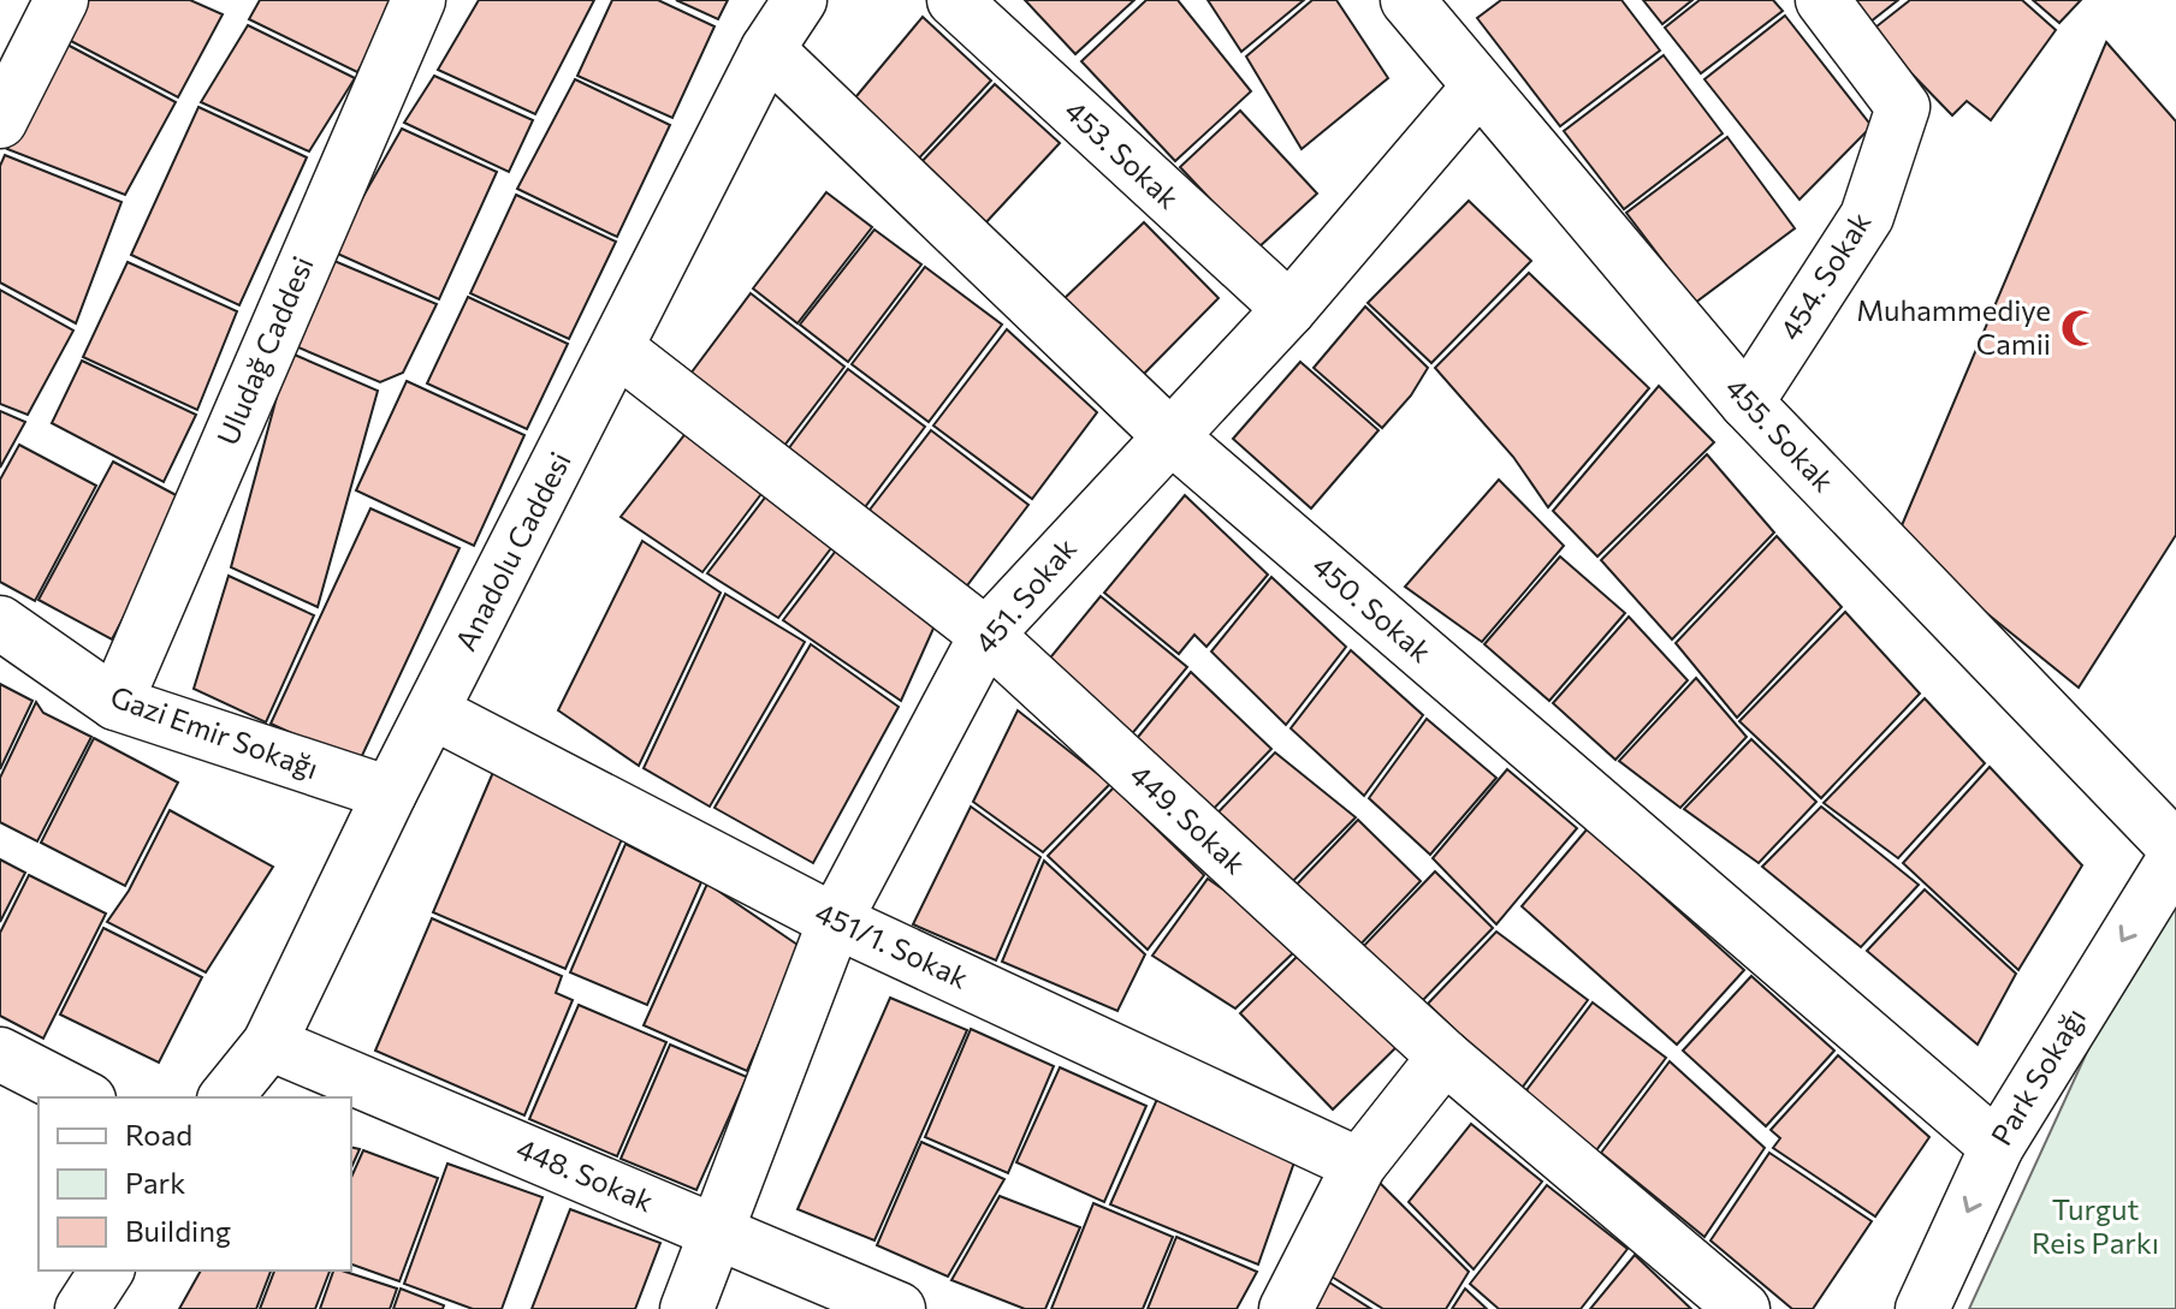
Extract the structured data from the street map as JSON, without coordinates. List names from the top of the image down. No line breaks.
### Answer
{"streets":{"street":["453. Sokak","454. Sokak","Uludağ Caddesi","455. Sokak","Anadolu Caddesi","451. Sokak","450. Sokak","Gazi Emir Sokağı","449. Sokak","451/1. Sokak","Park Sokağı","448. Sokak"]},"crossings":[["453. Sokak","451. Sokak"],["454. Sokak","455. Sokak"],["Uludağ Caddesi","Gazi Emir Sokağı"],["455. Sokak","451. Sokak"],["455. Sokak","Park Sokağı"],["Anadolu Caddesi","450. Sokak"],["Anadolu Caddesi","Gazi Emir Sokağı"],["Anadolu Caddesi","449. Sokak"],["Anadolu Caddesi","451/1. Sokak"],["Anadolu Caddesi","448. Sokak"],["451. Sokak","450. Sokak"],["451. Sokak","449. Sokak"],["451. Sokak","451/1. Sokak"],["451. Sokak","448. Sokak"],["450. Sokak","Park Sokağı"]],"one_way":["Park Sokağı"],"parks":["Turgut Reis Parkı"],"places":{"mosque":["Muhammediye Camii"]},"legend":["Road","Park","Building"]}
